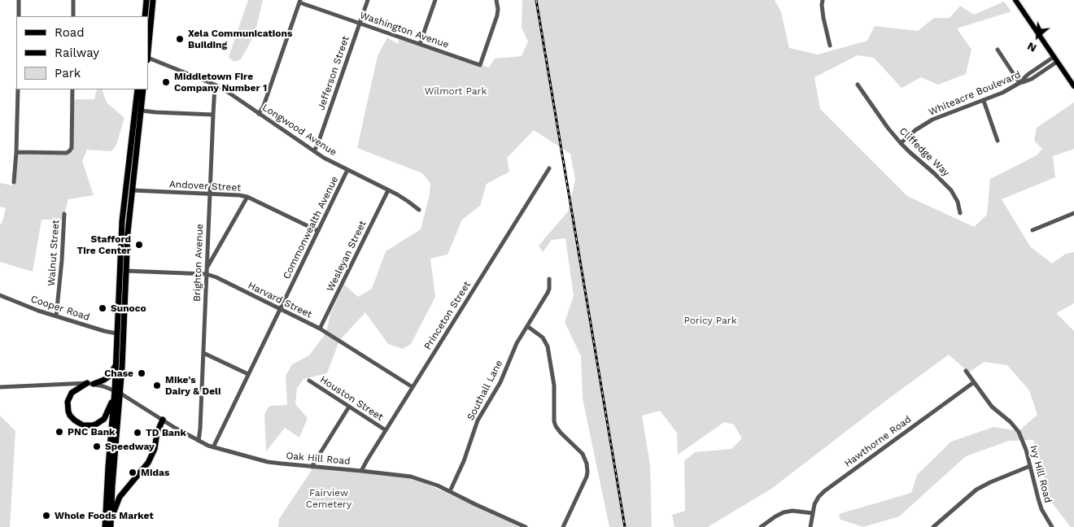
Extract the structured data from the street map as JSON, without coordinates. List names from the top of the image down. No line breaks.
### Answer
{"streets":{"street":["Washington Avenue","Jefferson Street","Whiteacre Boulevard","Longwood Avenue","Cliffedge Way","Andover Street","Commonwealth Avenue","Walnut Street","Wesleyan Street","Brighton Avenue","Harvard Street","Cooper Road","Princeton Street","Southall Lane","Houston Street","Hawthorne Road","Oak Hill Road","Ivy Hill Road"]},"crossings":[["Washington Avenue","Jefferson Street"],["Jefferson Street","Longwood Avenue"],["Whiteacre Boulevard","Cliffedge Way"],["Longwood Avenue","Commonwealth Avenue"],["Longwood Avenue","Wesleyan Street"],["Longwood Avenue","Brighton Avenue"],["Andover Street","Commonwealth Avenue"],["Andover Street","Brighton Avenue"],["Commonwealth Avenue","Harvard Street"],["Commonwealth Avenue","Oak Hill Road"],["Walnut Street","Cooper Road"],["Wesleyan Street","Harvard Street"],["Brighton Avenue","Harvard Street"],["Brighton Avenue","Oak Hill Road"],["Harvard Street","Princeton Street"],["Princeton Street","Houston Street"],["Princeton Street","Oak Hill Road"],["Southall Lane","Oak Hill Road"],["Hawthorne Road","Ivy Hill Road"]],"parks":["Wilmort Park","Poricy Park","Fairview Cemetery"],"places":["Xela Communications Building","Middletown Fire Company Number 1","Stafford Tire Center","Sunoco","Chase","Mike's Dairy & Deli","PNC Bank","TD Bank","Speedway","Midas","Whole Foods Market"],"legend":["Road","Railway","Park"],"north":"bottom left"}
